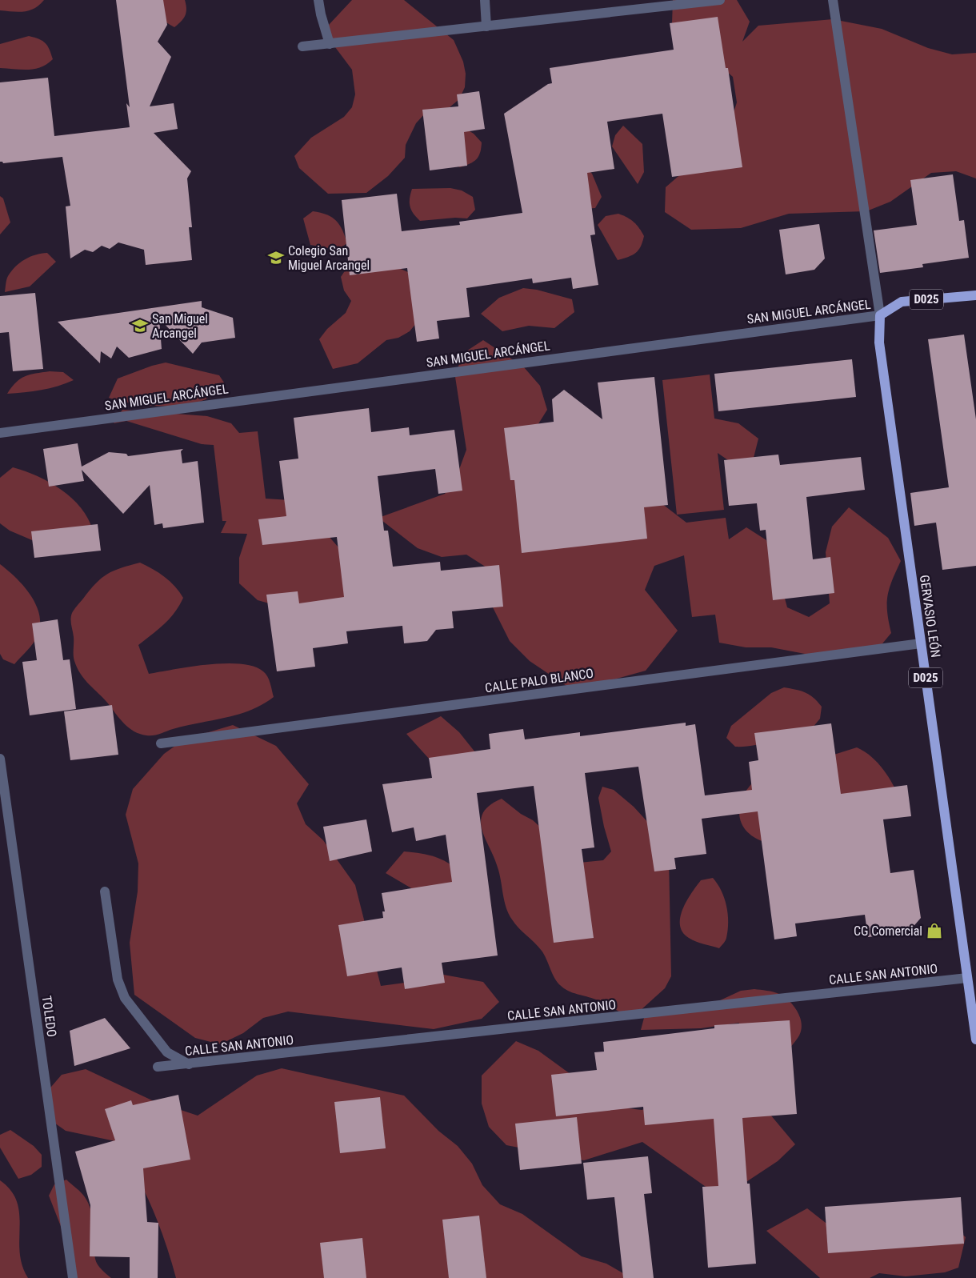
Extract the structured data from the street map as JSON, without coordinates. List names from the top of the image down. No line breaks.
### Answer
{"streets":{"main road":["D025","SAN MIGUEL ARCÁNGEL","GERVASIO LEÓN"],"street":["CALLE PALO BLANCO","CALLE SAN ANTONIO","TOLEDO"]},"crossings":[["SAN MIGUEL ARCÁNGEL","GERVASIO LEÓN"],["GERVASIO LEÓN","CALLE PALO BLANCO"],["GERVASIO LEÓN","CALLE SAN ANTONIO"]],"places":{"school or university":["Colegio San Miguel Arcangel","San Miguel Arcangel"],"shop":["CG Comercial"]}}
